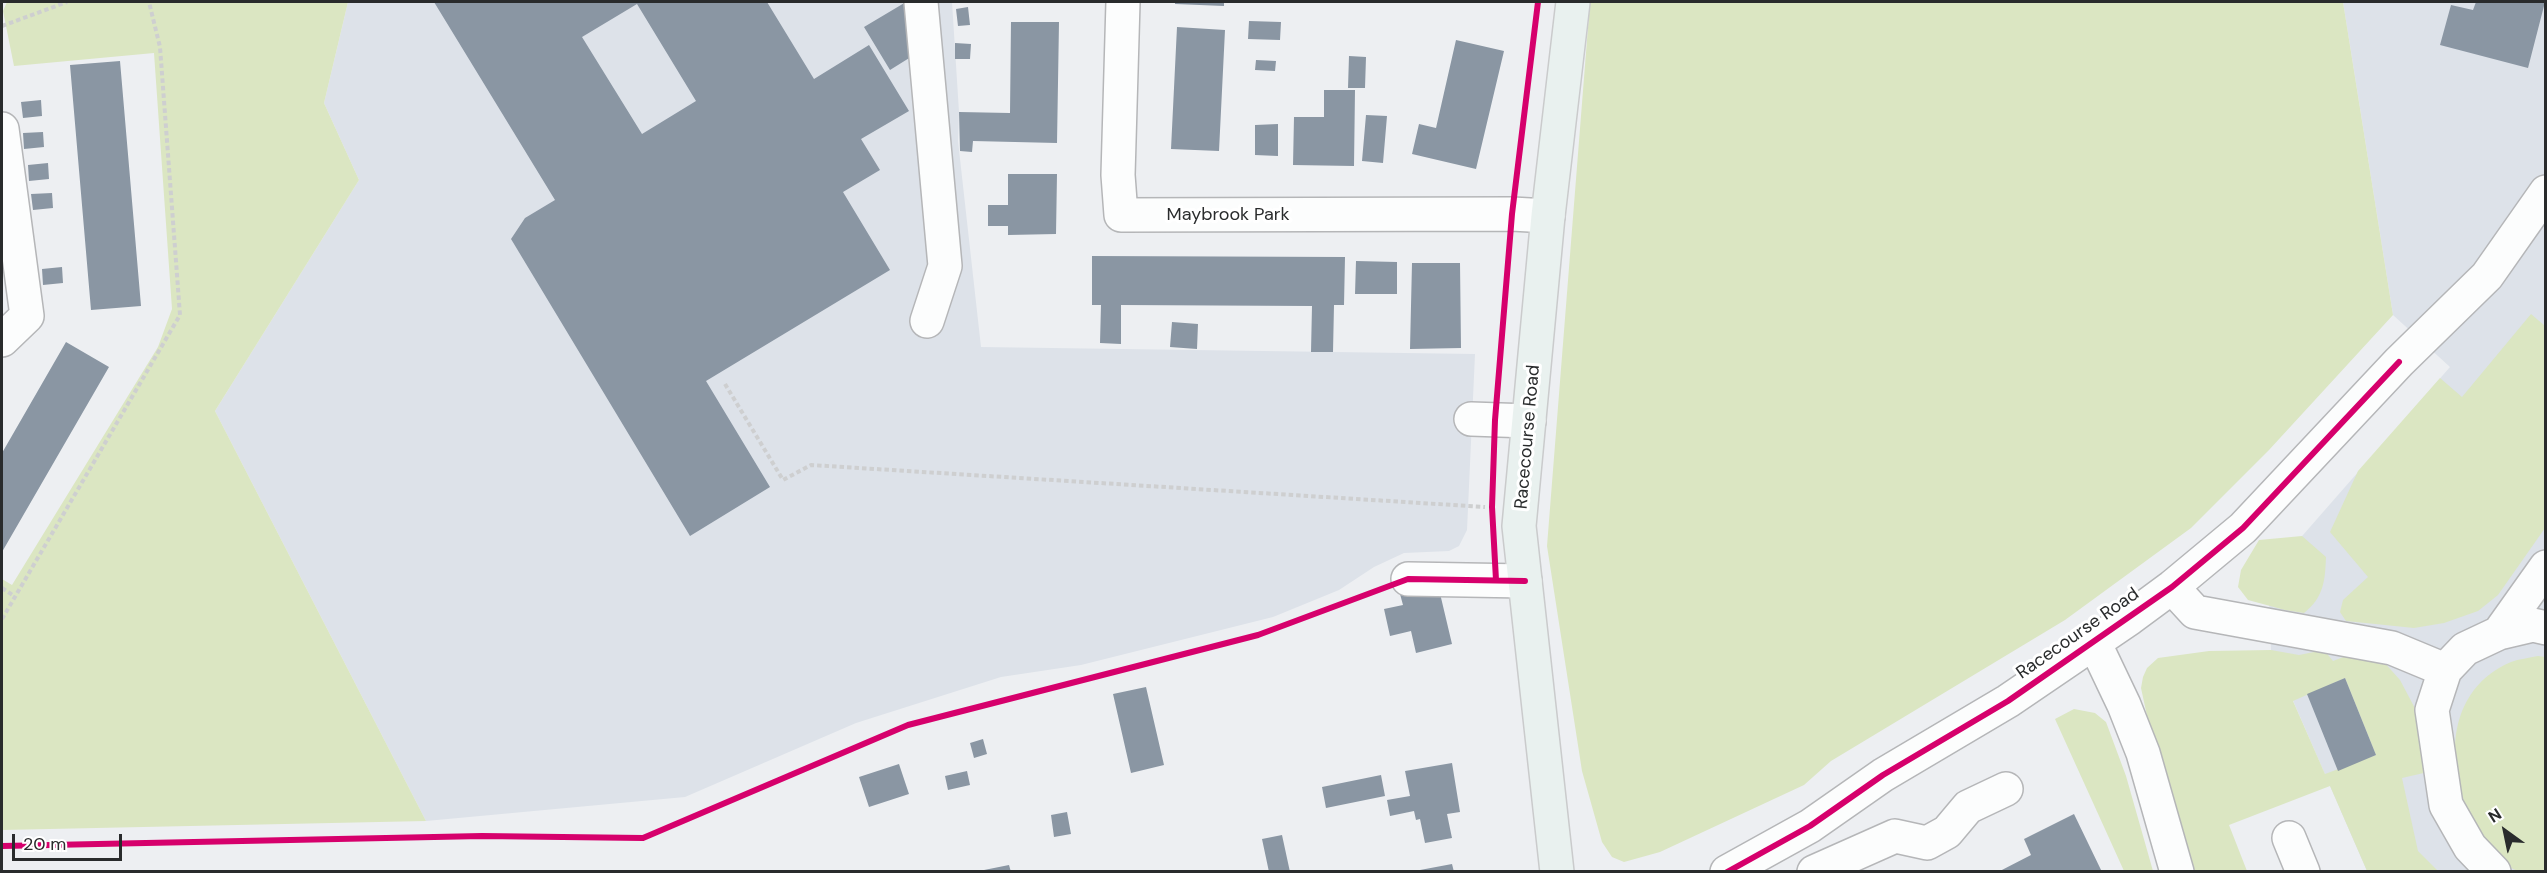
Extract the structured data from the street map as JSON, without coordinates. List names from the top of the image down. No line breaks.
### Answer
{"streets":{"main road":["Racecourse Road"],"street":["Maybrook Park"]},"crossings":[["Maybrook Park","Racecourse Road"]],"scale_bar":"20 m","north":"top left"}
